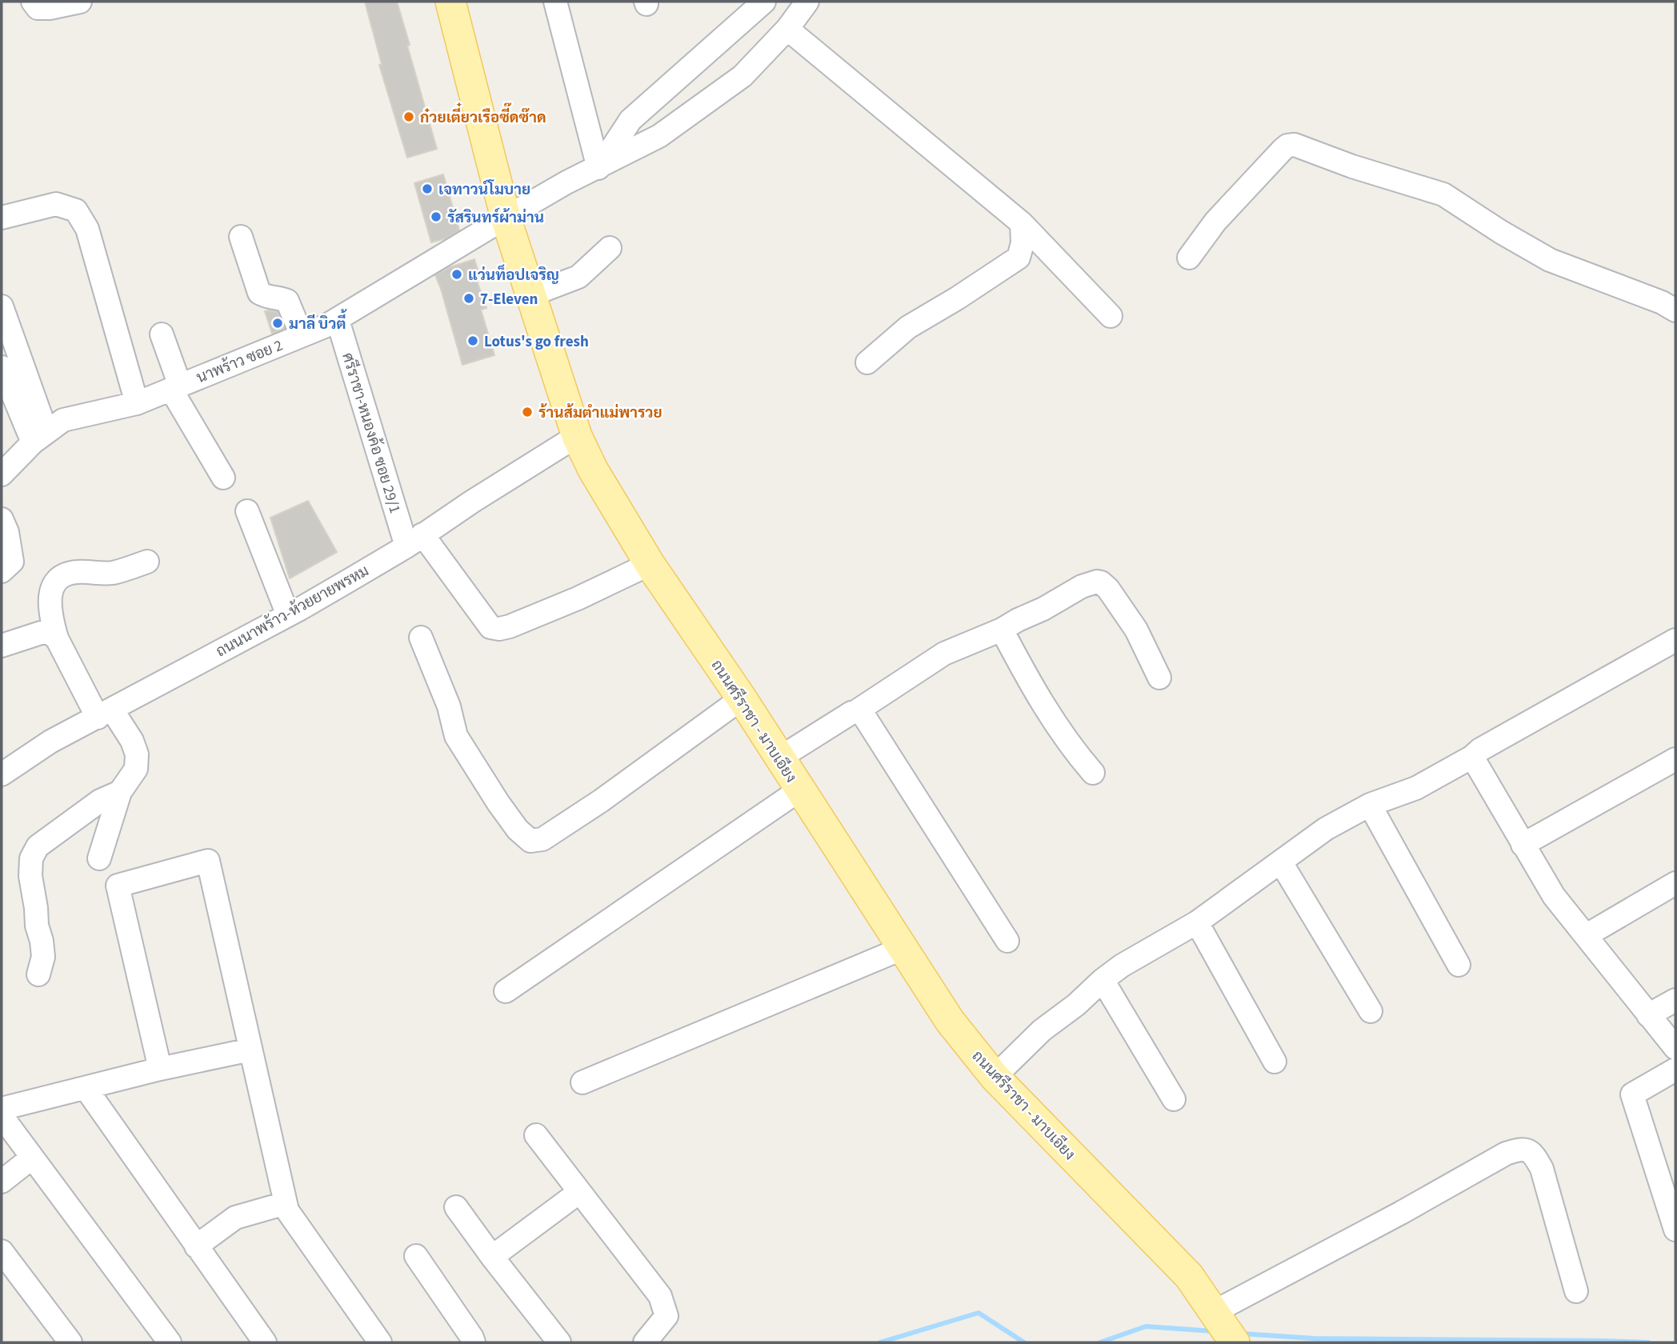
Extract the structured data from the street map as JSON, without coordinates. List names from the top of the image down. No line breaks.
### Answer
{"streets":{"main road":["ถนนศรีราชา - มาบเอียง"],"street":["นาพร้าว ซอย 2","ศรีราชา-หนองค้อ ซอย 29/1","ถนนนาพร้าว-ห้วยยายพรหม"]},"crossings":[["นาพร้าว ซอย 2","ศรีราชา-หนองค้อ ซอย 29/1"],["นาพร้าว ซอย 2","ถนนศรีราชา - มาบเอียง"],["ศรีราชา-หนองค้อ ซอย 29/1","ถนนนาพร้าว-ห้วยยายพรหม"],["ศรีราชา-หนองค้อ ซอย 29/1","ถนนศรีราชา - มาบเอียง"],["ถนนนาพร้าว-ห้วยยายพรหม","ถนนศรีราชา - มาบเอียง"]],"places":["ก๋วยเตี๋ยวเรือซี๊ดซ๊าด","เจทาวน์โมบาย","รัสรินทร์ผ้าม่าน","แว่นท็อปเจริญ","7-Eleven","มาลี บิวตี้","Lotus's go fresh","ร้านส้มตำแม่พารวย"]}
